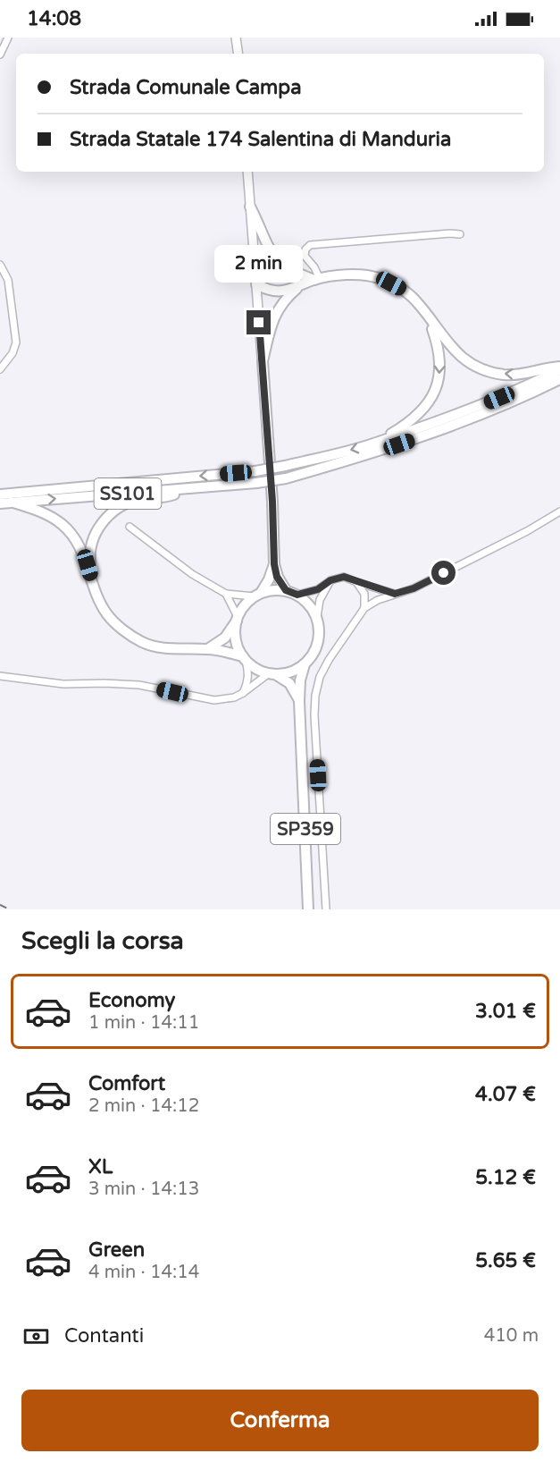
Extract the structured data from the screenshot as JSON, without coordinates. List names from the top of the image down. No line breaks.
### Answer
{"streets":{"main road":["SS101","SP359"]},"page":{"status":"14:08","banner":["Strada Comunale Campa","Strada Statale 174 Salentina di Manduria"],"bubble":"2 min","heading":"Scegli la corsa","list":[{"name":"Economy","note":"1 min · 14:11","value":"3.01 €"},{"name":"Comfort","note":"2 min · 14:12","value":"4.07 €"},{"name":"XL","note":"3 min · 14:13","value":"5.12 €"},{"name":"Green","note":"4 min · 14:14","value":"5.65 €"}],"pay":["Contanti","410 m"],"buttons":"Conferma"}}
